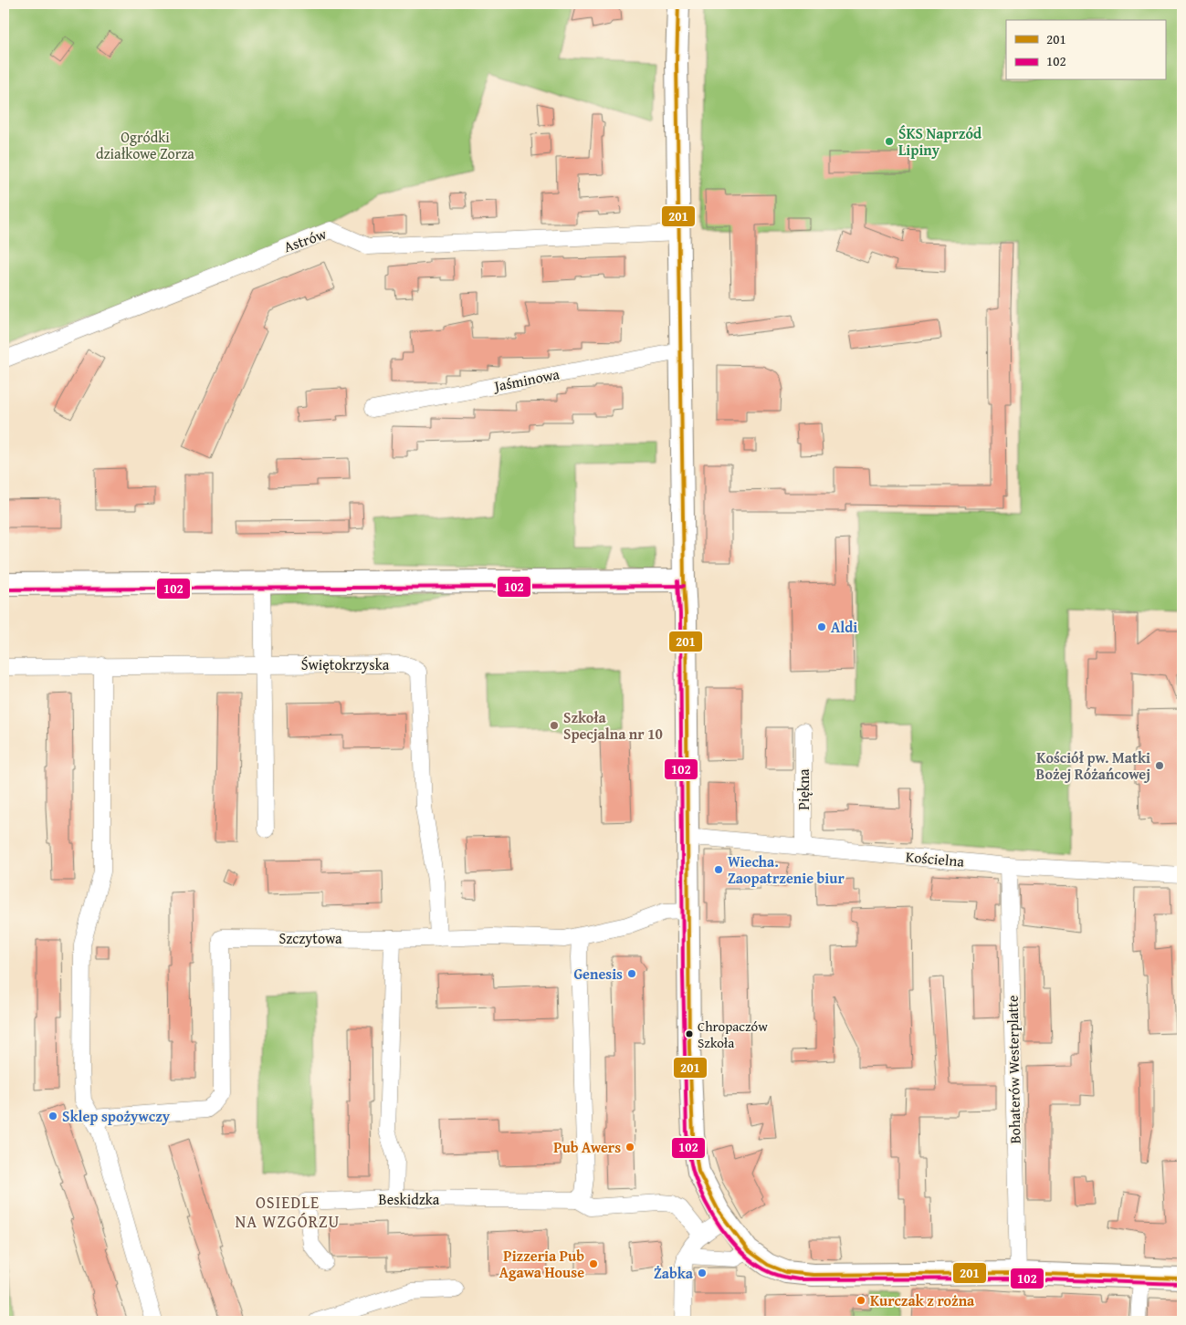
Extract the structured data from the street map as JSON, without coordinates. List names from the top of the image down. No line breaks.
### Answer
{"streets":{"street":["Astrów","Jaśminowa","Świętokrzyska","Piękna","Kościelna","Szczytowa","Bohaterów Westerplatte","Beskidzka"]},"crossings":[["Świętokrzyska","Szczytowa"],["Piękna","Kościelna"],["Kościelna","Bohaterów Westerplatte"]],"districts":["OSIEDLE NA WZGÓRZU"],"parks":["Ogródki działkowe Zorza"],"places":["ŚKS Naprzód Lipiny","Aldi","Szkoła Specjalna nr 10","Kościół pw. Matki Bożej Różańcowej","Wiecha. Zaopatrzenie biur","Genesis","Chropaczów Szkoła","Sklep spożywczy","Pub Awers","Pizzeria Pub Agawa House","Żabka","Kurczak z rożna"],"lines":["transit line 201","transit line 102"],"legend":["201","102"]}
